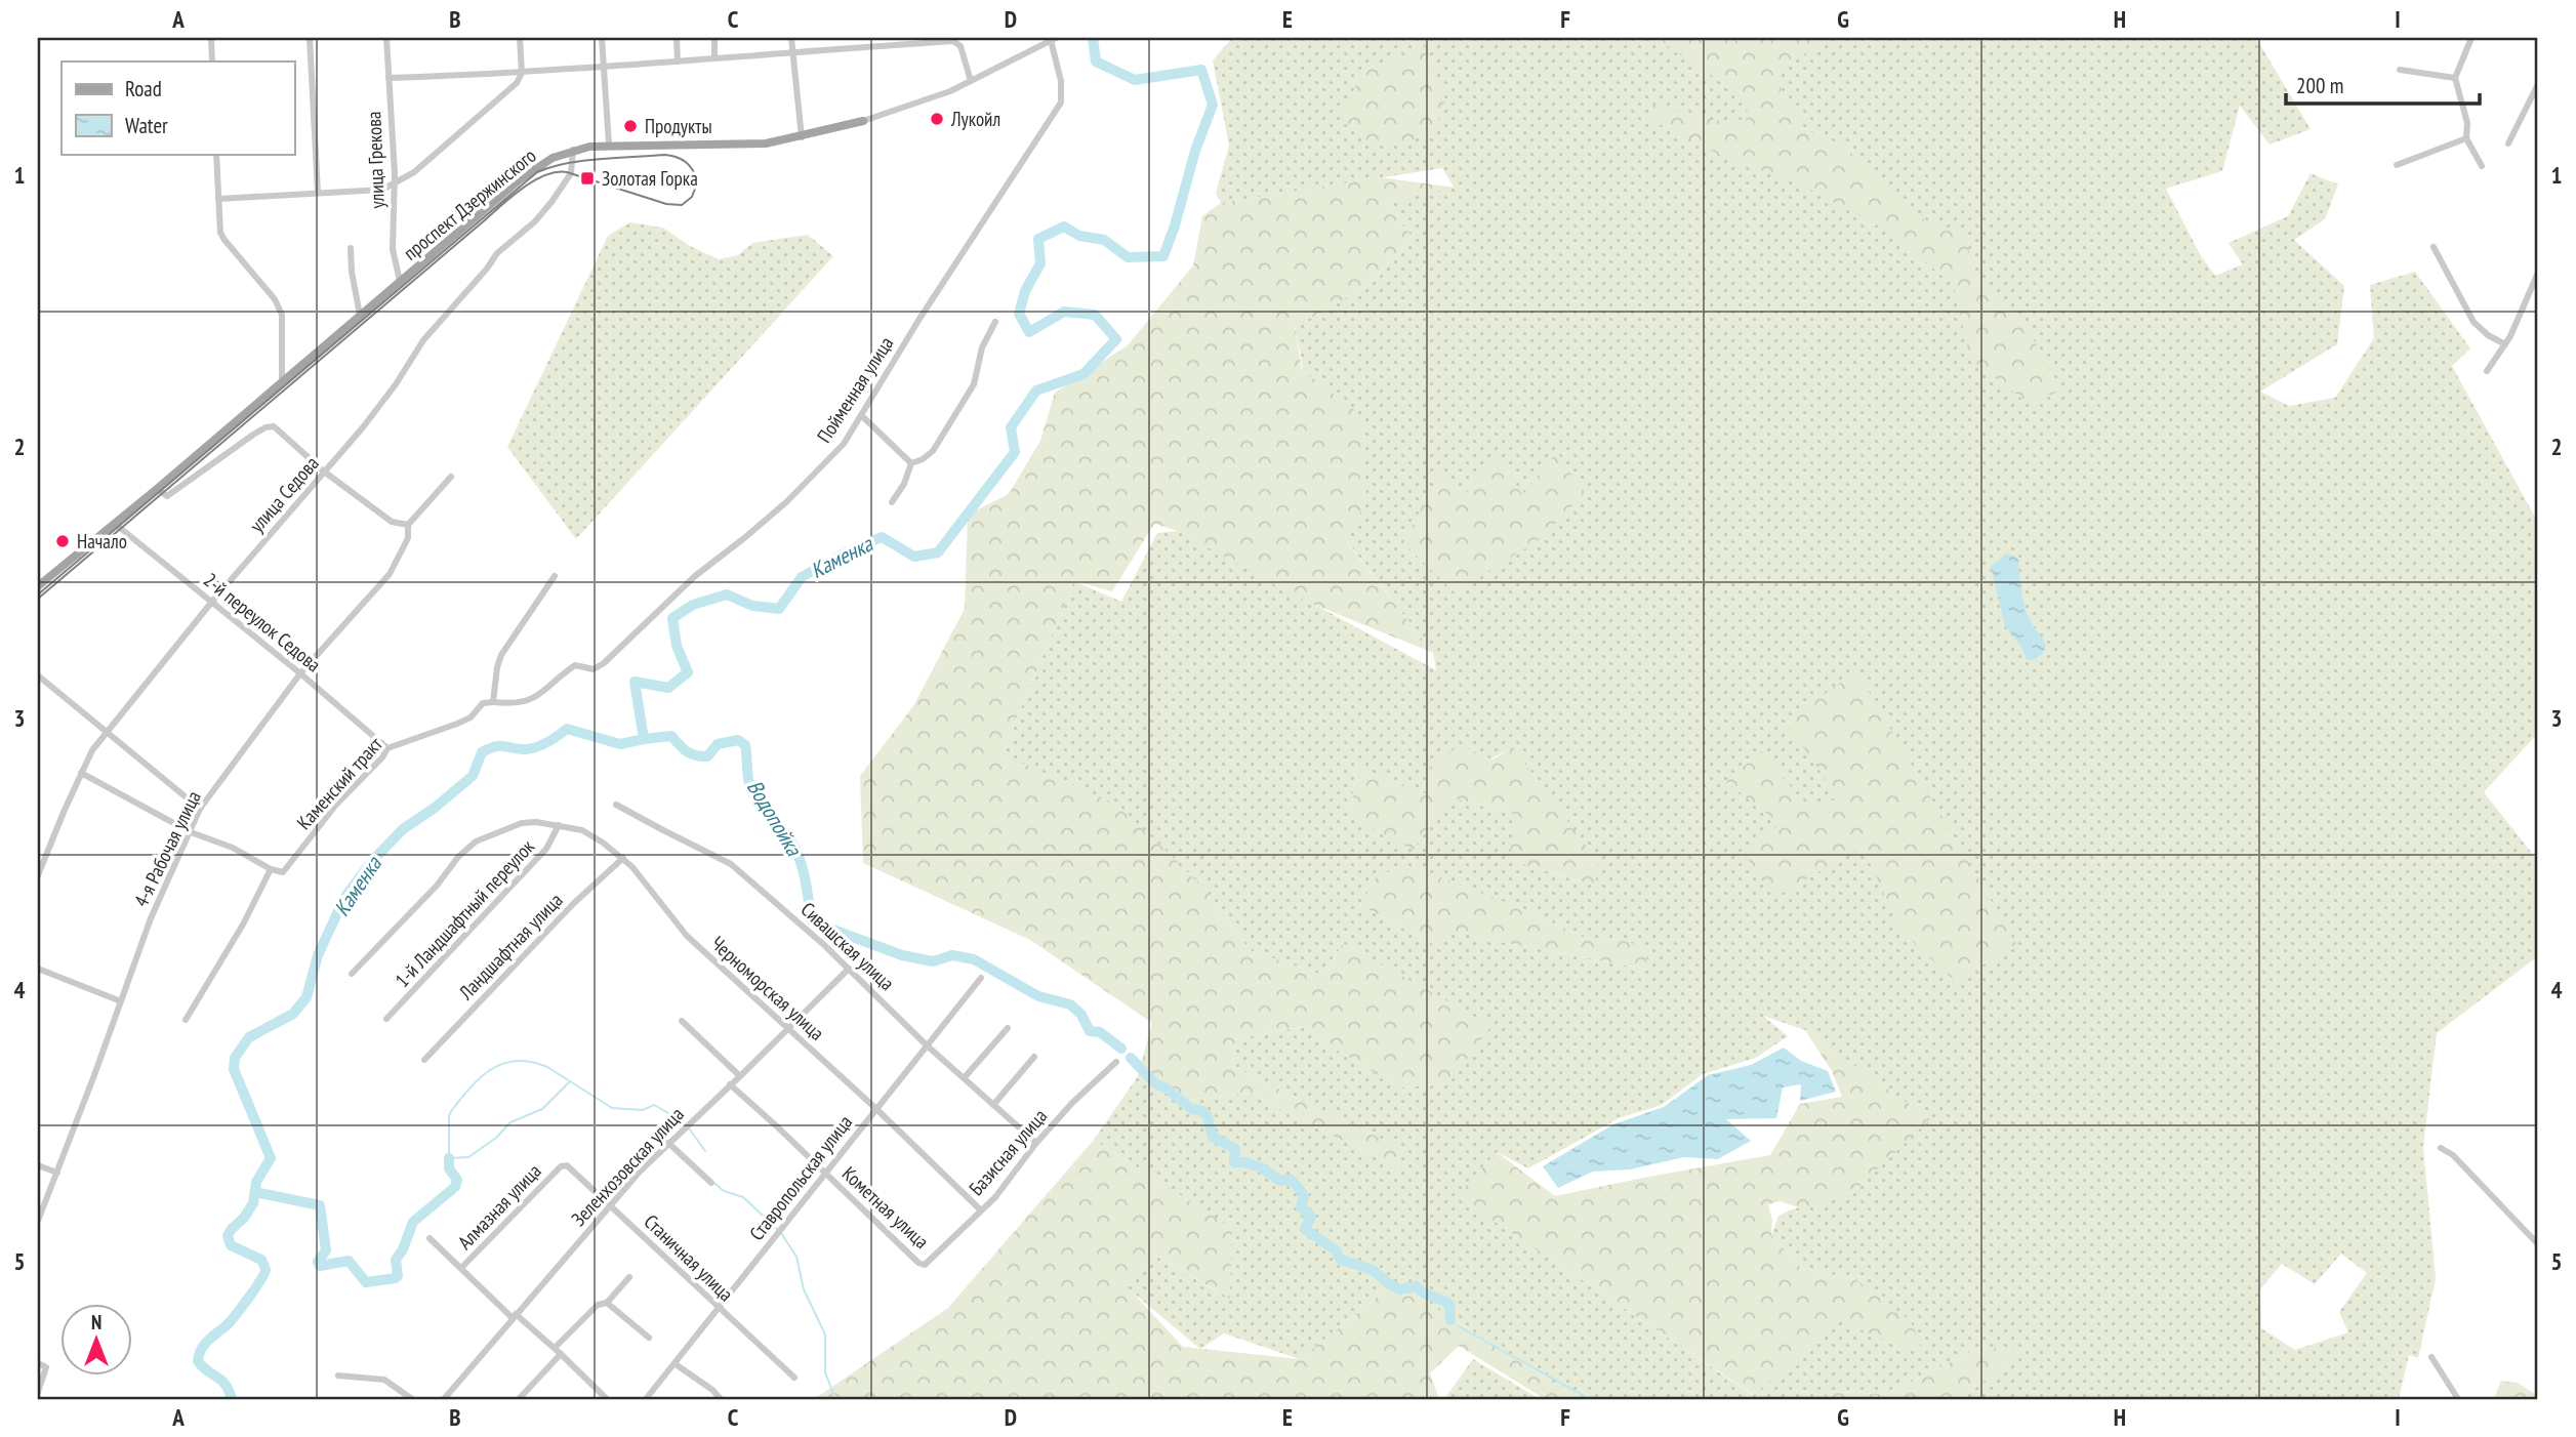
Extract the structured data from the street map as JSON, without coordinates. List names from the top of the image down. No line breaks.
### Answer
{"streets":{"main road":["проспект Дзержинского"],"street":["улица Грекова","Пойменная улица","улица Седова","2-й переулок Седова","Каменский тракт","4-я Рабочая улица","1-й Ландшафтный переулок","Ландшафтная улица","Сивашская улица","Черноморская улица","Базисная улица","Зеленхозовская улица","Ставропольская улица","Алмазная улица","Кометная улица","Станичная улица"]},"crossings":[["улица Грекова","проспект Дзержинского"],["проспект Дзержинского","Пойменная улица"],["проспект Дзержинского","улица Седова"],["проспект Дзержинского","2-й переулок Седова"],["Пойменная улица","Каменский тракт"],["улица Седова","2-й переулок Седова"],["2-й переулок Седова","Каменский тракт"],["2-й переулок Седова","4-я Рабочая улица"],["1-й Ландшафтный переулок","Черноморская улица"],["Ландшафтная улица","Черноморская улица"],["Сивашская улица","Базисная улица"],["Сивашская улица","Зеленхозовская улица"],["Сивашская улица","Ставропольская улица"],["Черноморская улица","Базисная улица"],["Черноморская улица","Зеленхозовская улица"],["Черноморская улица","Ставропольская улица"],["Базисная улица","Кометная улица"],["Зеленхозовская улица","Кометная улица"],["Зеленхозовская улица","Станичная улица"],["Ставропольская улица","Кометная улица"],["Ставропольская улица","Станичная улица"],["Алмазная улица","Станичная улица"]],"water":["Каменка","Водопойка"],"places":{"other":["Лукойл","Продукты","Начало"],"transit":["Золотая Горка"]},"legend":["Road","Water"],"scale_bar":"200 m","north":"top","grid":{"columns":["A","B","C","D","E","F","G","H","I"],"rows":["1","2","3","4","5"]}}
